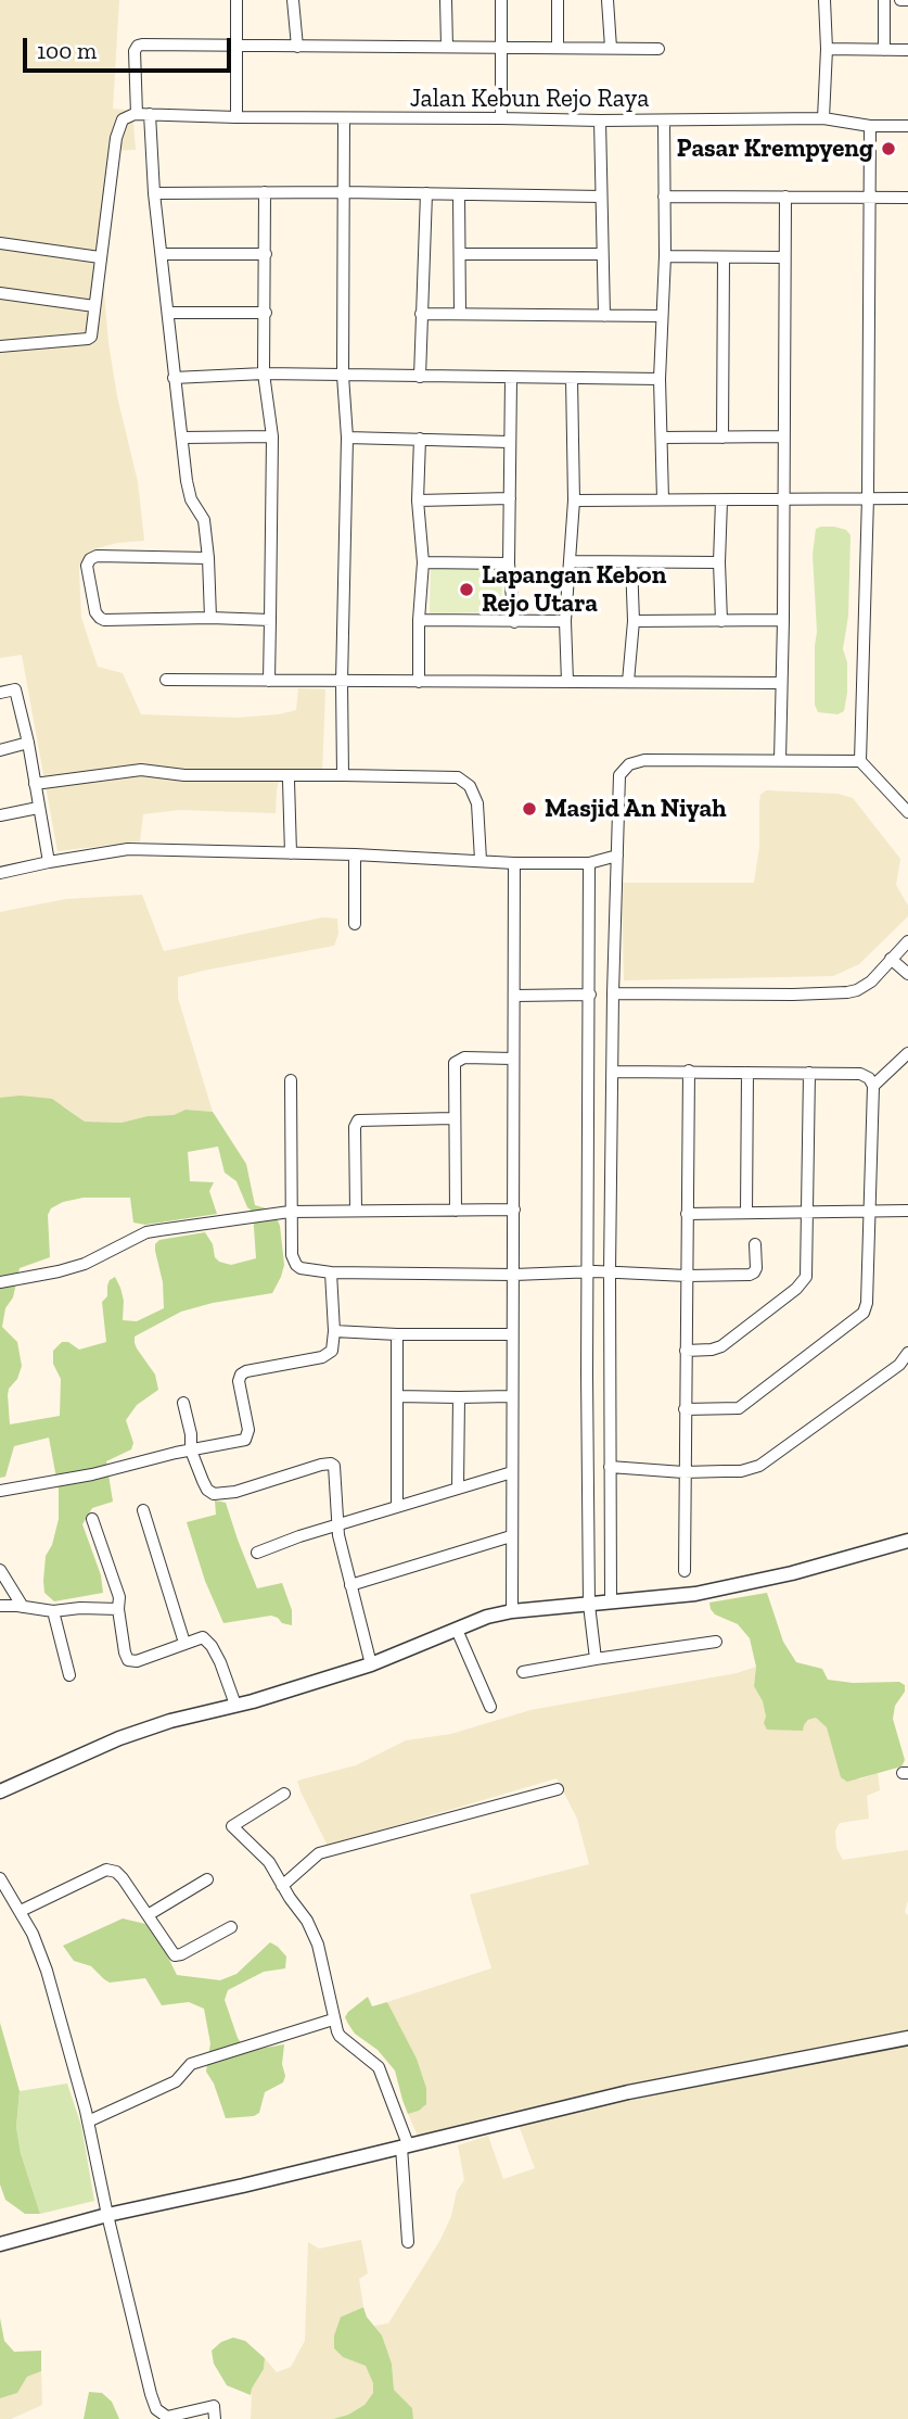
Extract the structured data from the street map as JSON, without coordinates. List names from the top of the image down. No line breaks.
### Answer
{"streets":{"street":["Jalan Kebun Rejo Raya"]},"places":["Pasar Krempyeng","Lapangan Kebon Rejo Utara","Masjid An Niyah"],"scale_bar":"100 m"}
